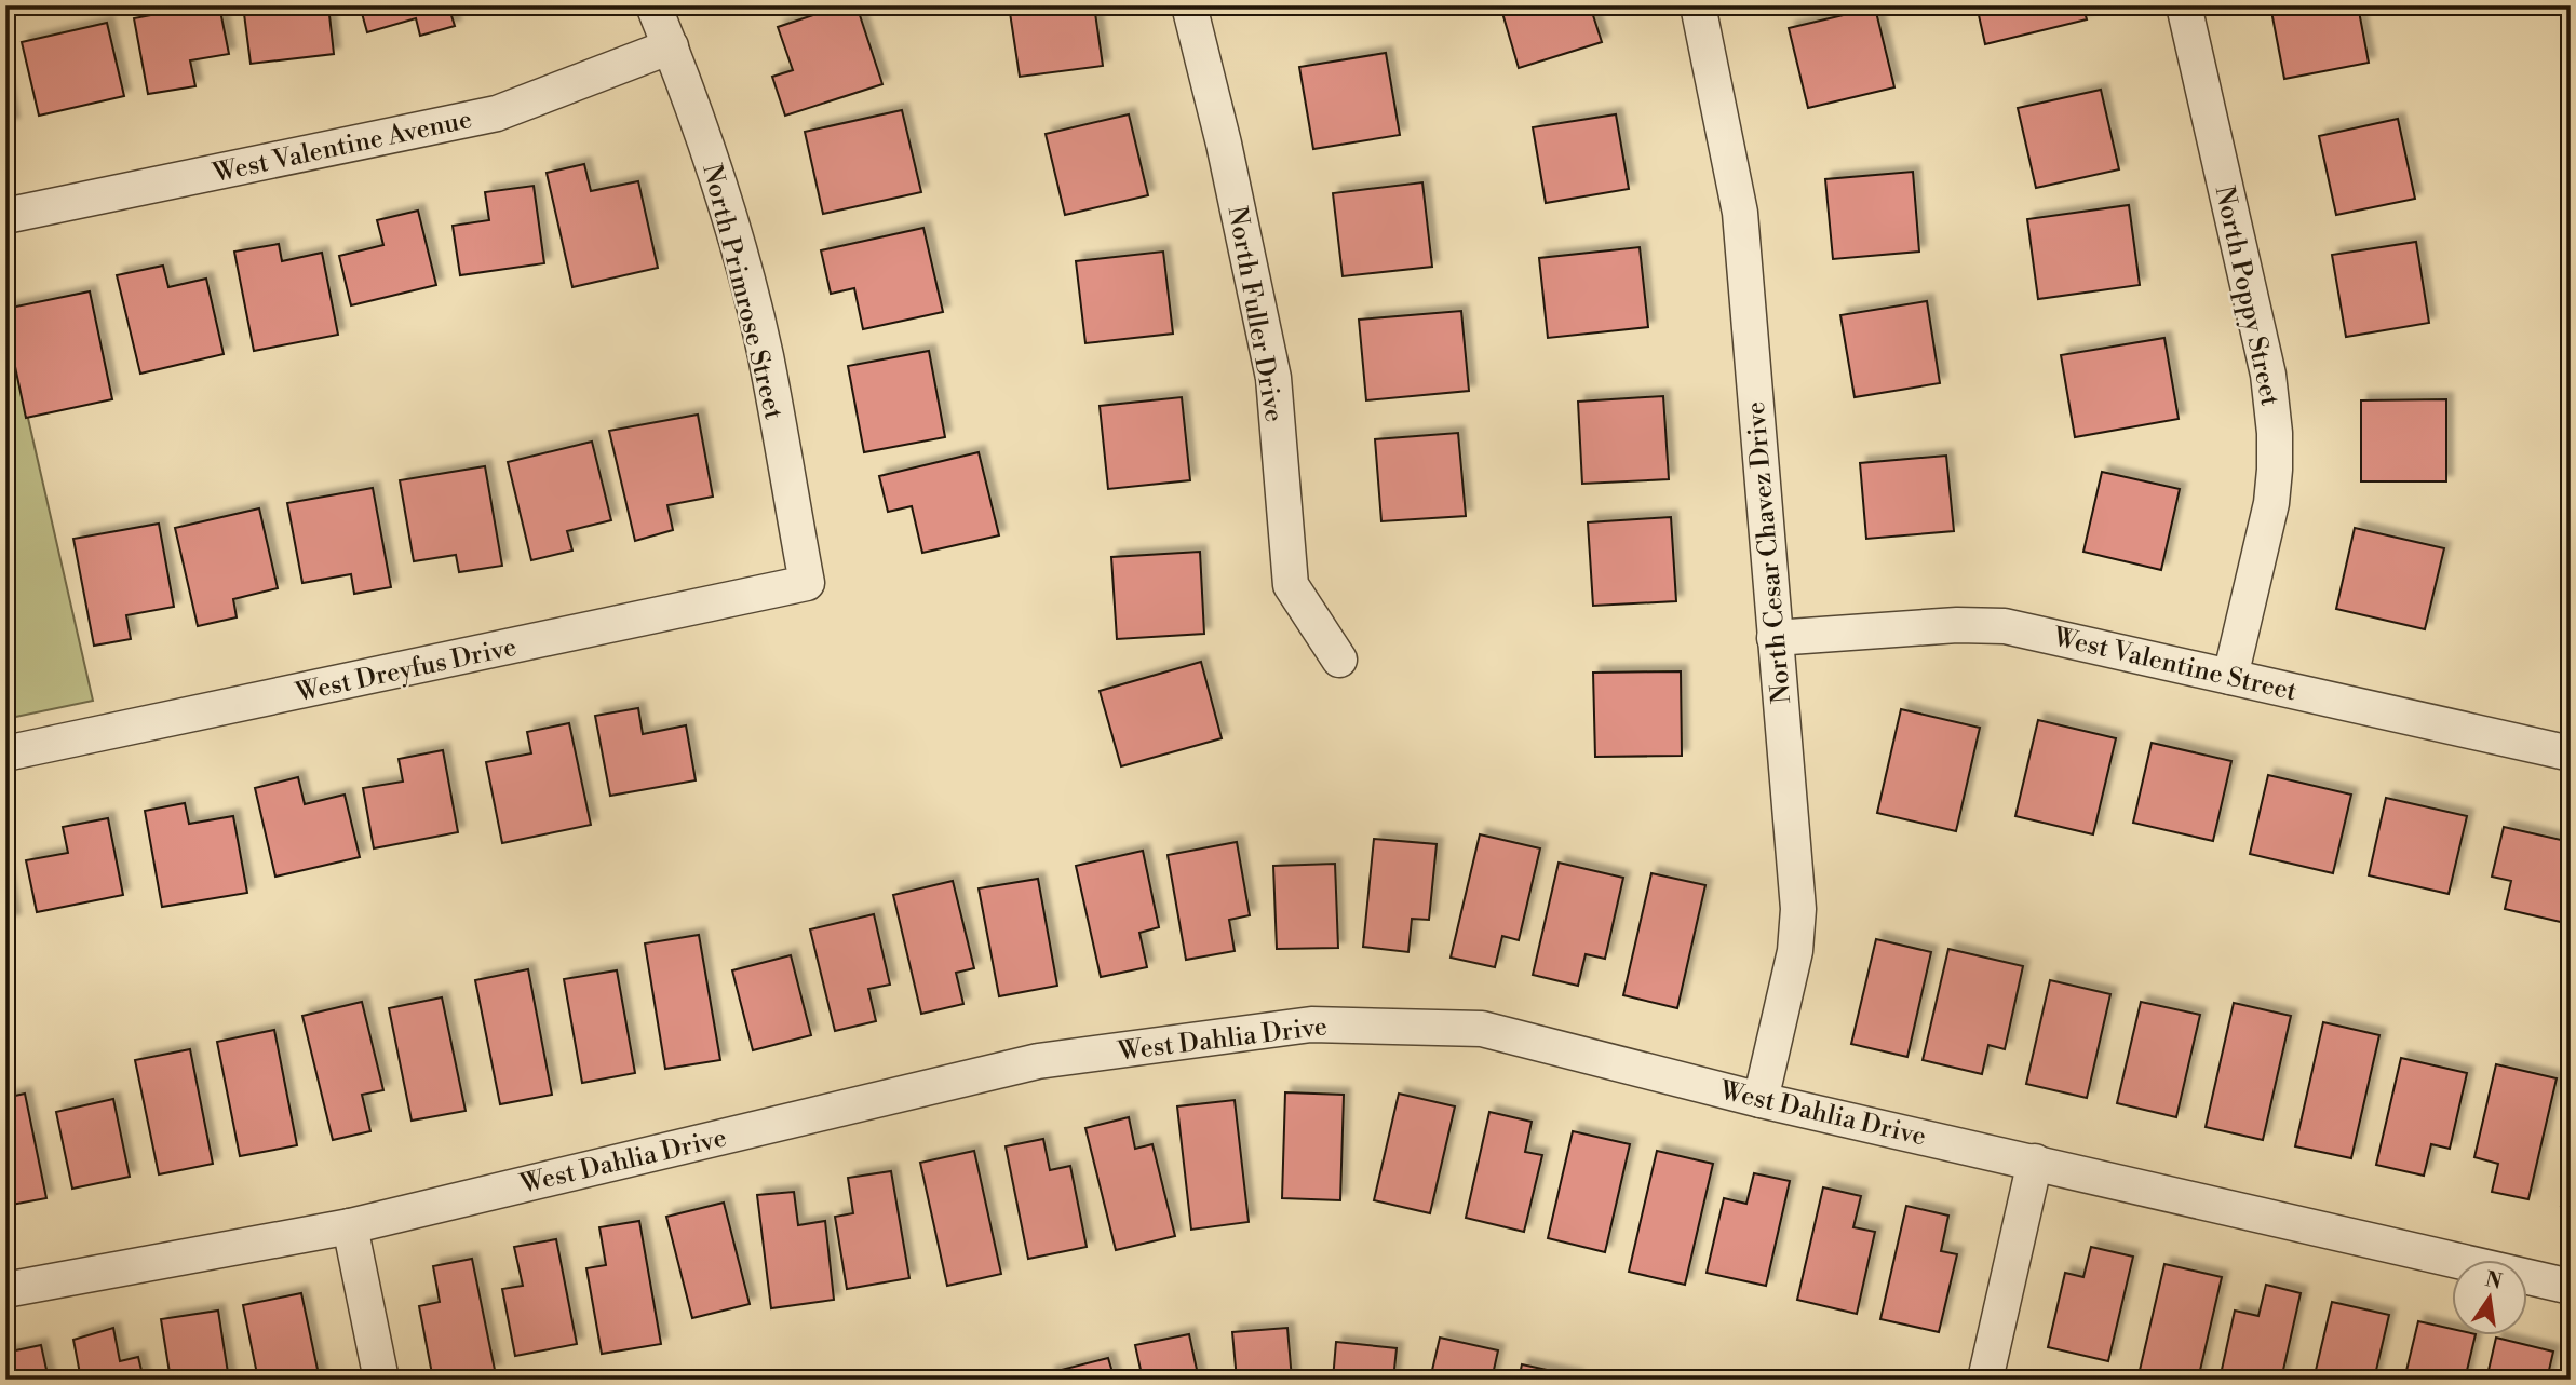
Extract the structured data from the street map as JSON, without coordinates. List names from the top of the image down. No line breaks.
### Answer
{"streets":{"street":["West Valentine Avenue","North Primrose Street","North Poppy Street","North Fuller Drive","North Cesar Chavez Drive","West Valentine Street","West Dreyfus Drive","West Dahlia Drive"]},"crossings":[["West Valentine Avenue","North Primrose Street"],["North Primrose Street","West Dreyfus Drive"],["North Poppy Street","West Valentine Street"],["North Cesar Chavez Drive","West Valentine Street"],["North Cesar Chavez Drive","West Dahlia Drive"]],"north":"top"}
